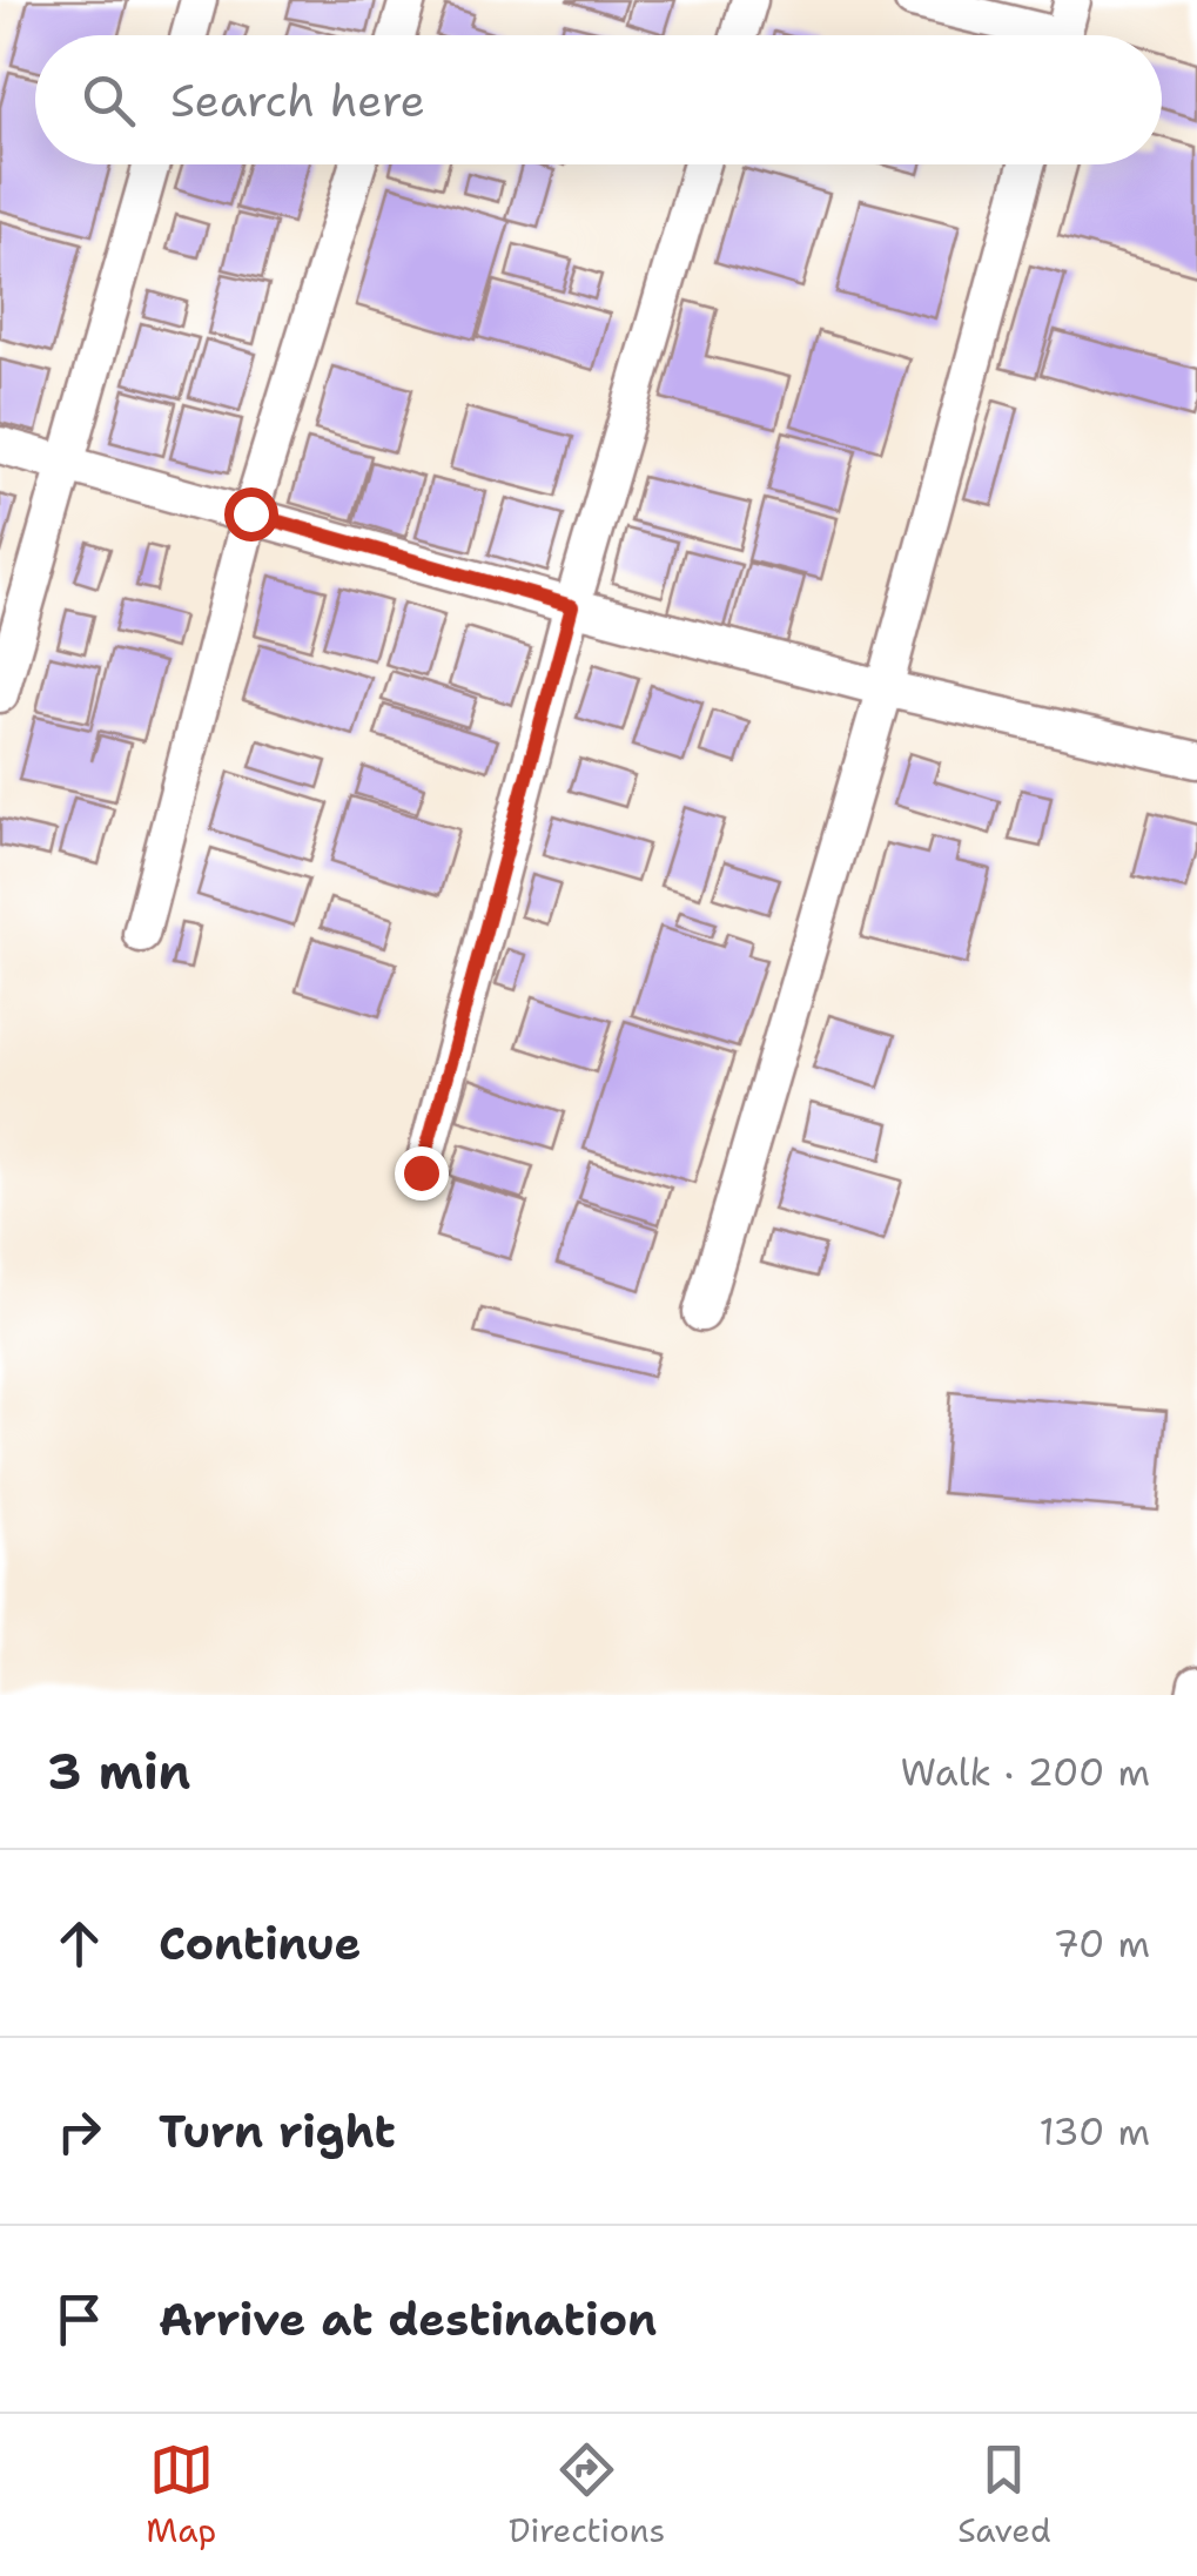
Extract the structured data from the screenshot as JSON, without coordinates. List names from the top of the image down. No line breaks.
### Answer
{"page":{"search":"Search here","heading":["3 min","Walk · 200 m"],"list":[["Continue","70 m"],["Turn right","130 m"],"Arrive at destination"],"nav":["Map","Directions","Saved"]}}
